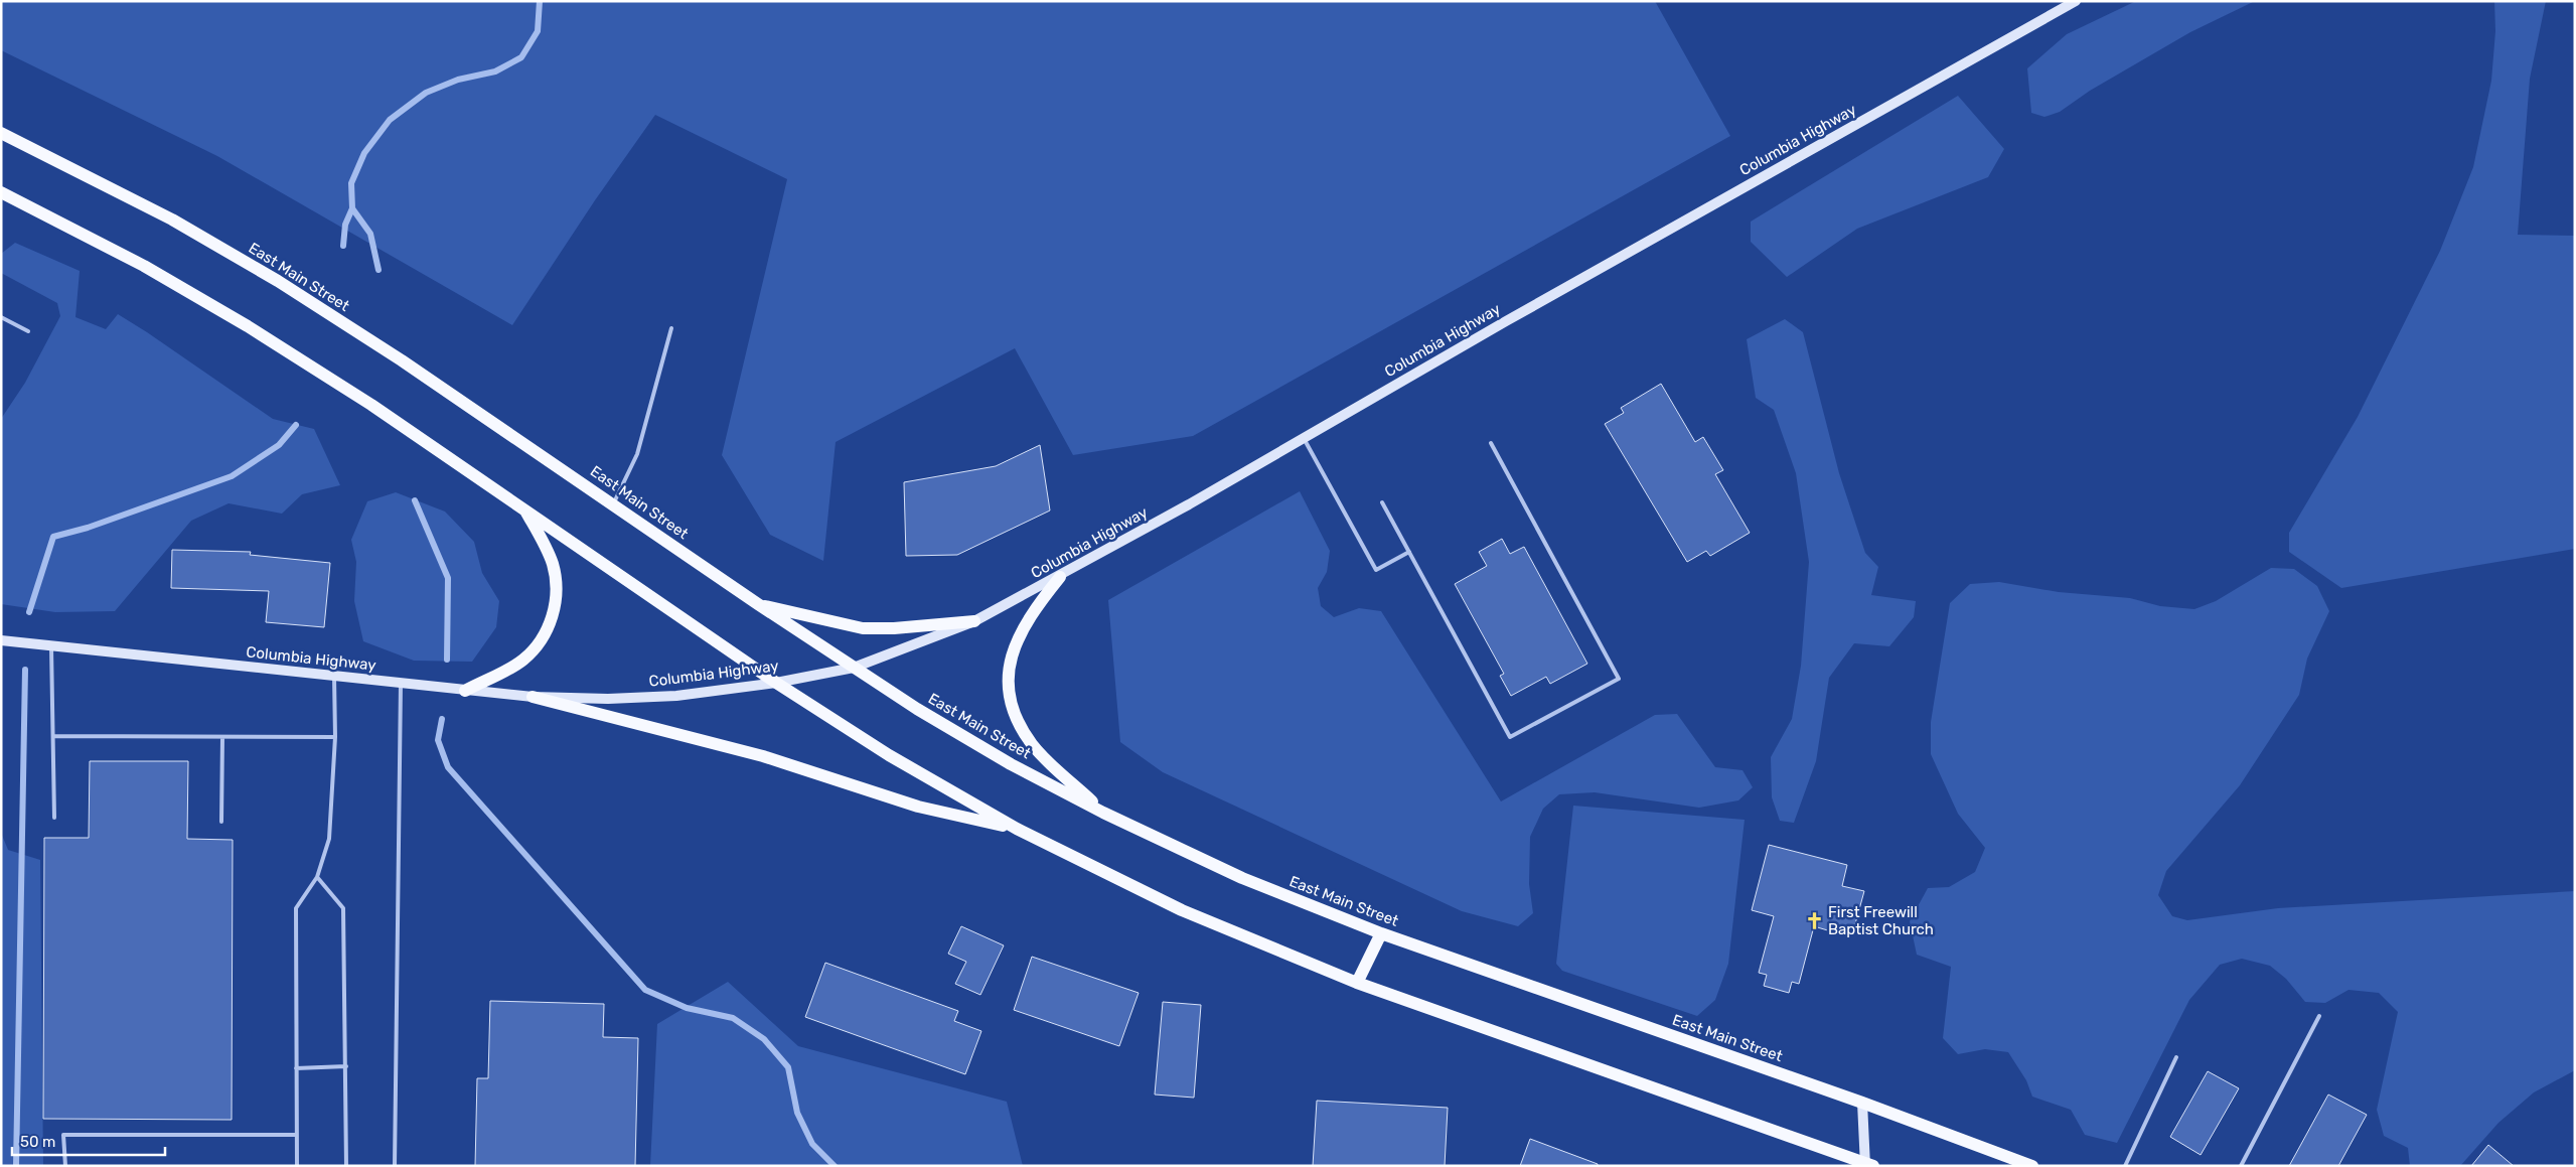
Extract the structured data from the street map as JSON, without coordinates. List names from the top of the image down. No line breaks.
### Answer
{"streets":{"main road":["Columbia Highway","East Main Street"]},"crossings":[["Columbia Highway","East Main Street"]],"places":{"church":["First Freewill Baptist Church"]},"scale_bar":"50 m"}
